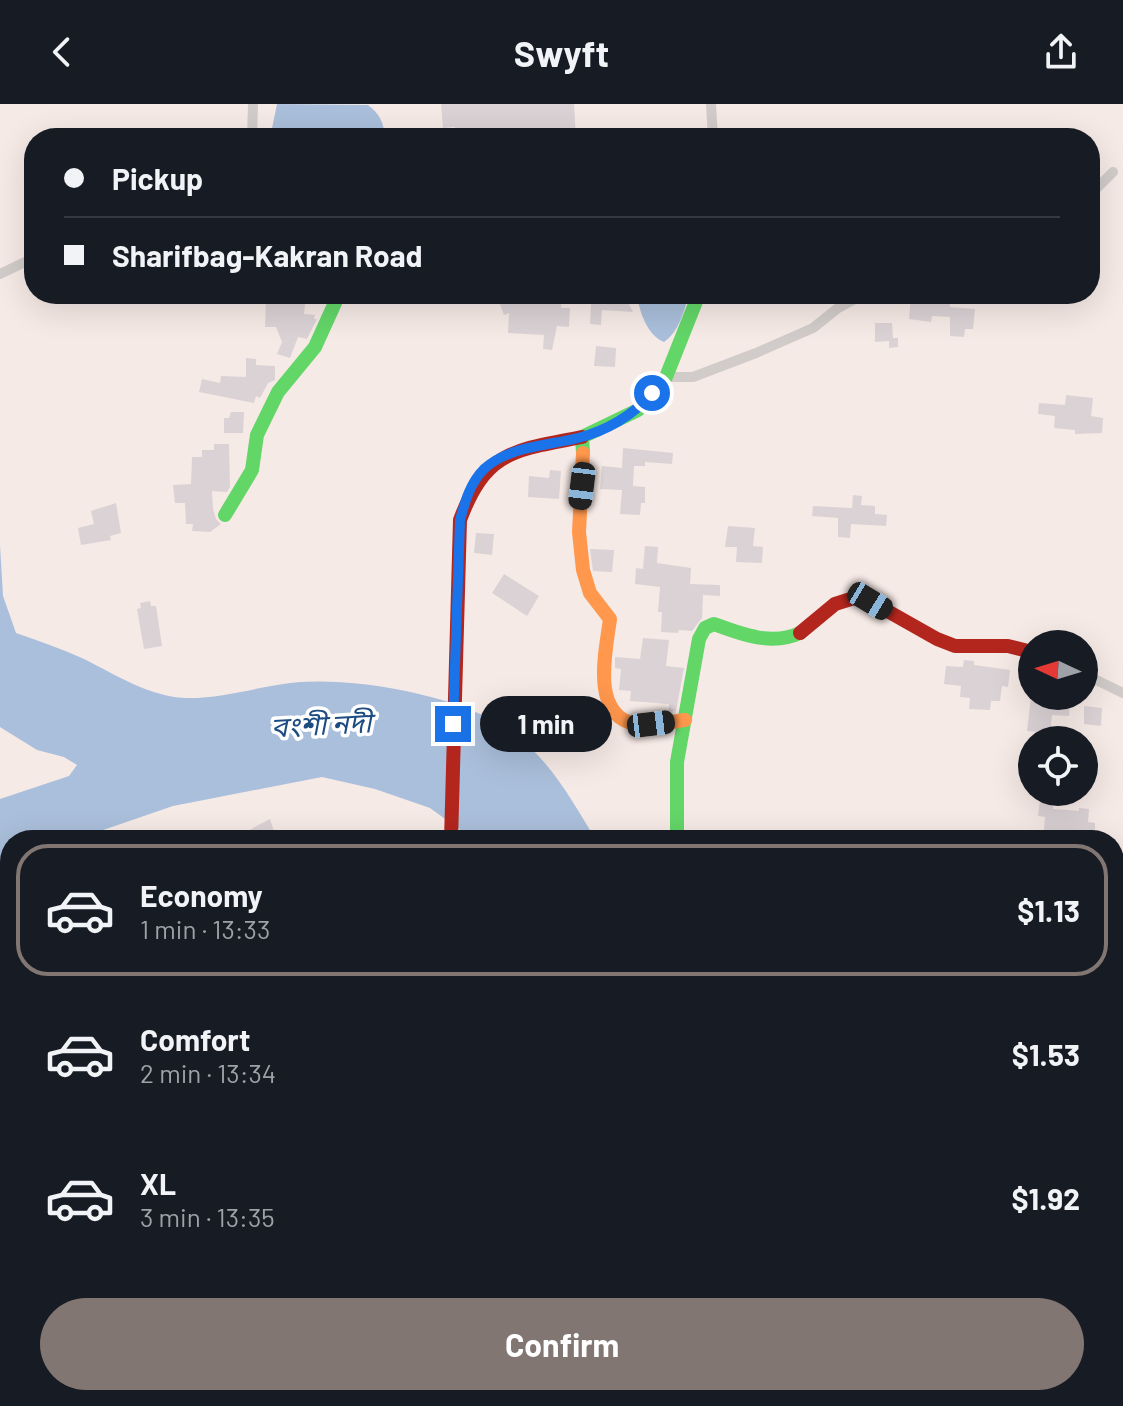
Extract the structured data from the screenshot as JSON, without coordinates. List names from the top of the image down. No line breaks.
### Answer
{"water":["বংশী নদী"],"north":"left","page":{"header":"Swyft","banner":["Pickup","Sharifbag-Kakran Road"],"bubble":"1 min","list":[{"name":"Economy","note":"1 min · 13:33","value":"$1.13"},{"name":"Comfort","note":"2 min · 13:34","value":"$1.53"},{"name":"XL","note":"3 min · 13:35","value":"$1.92"}],"buttons":"Confirm"}}
